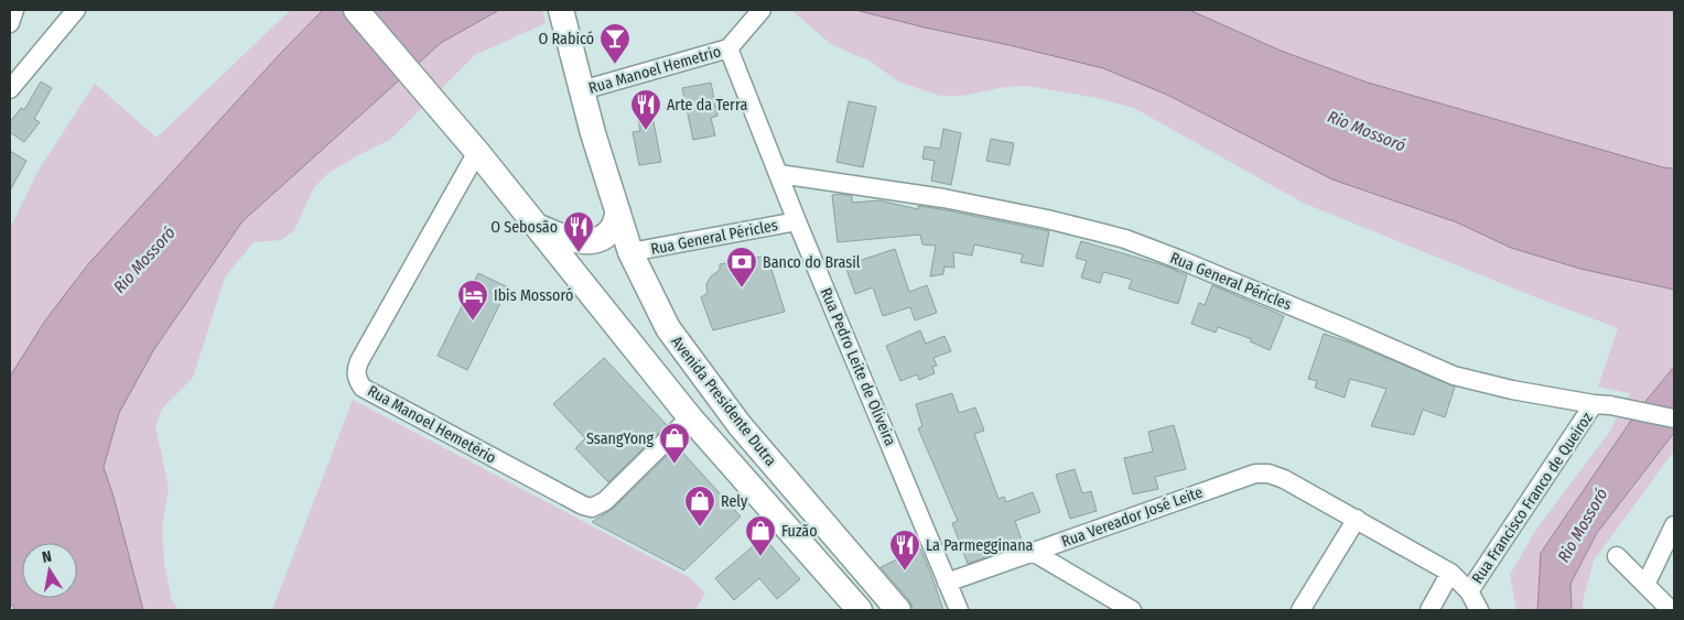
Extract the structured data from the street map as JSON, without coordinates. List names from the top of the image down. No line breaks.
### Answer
{"streets":{"main road":["Avenida Presidente Dutra"],"street":["Rua Manoel Hemetrio","Rua General Péricles","Rua Pedro Leite de Oliveira","Rua Manoel Hemetério","Rua Francisco Franco de Queiroz","Rua Vereador José Leite"]},"crossings":[["Rua Manoel Hemetrio","Rua Pedro Leite de Oliveira"],["Rua Manoel Hemetrio","Avenida Presidente Dutra"],["Rua General Péricles","Rua Pedro Leite de Oliveira"],["Rua General Péricles","Avenida Presidente Dutra"],["Rua General Péricles","Rua Francisco Franco de Queiroz"],["Rua Pedro Leite de Oliveira","Rua Vereador José Leite"]],"water":["Rio Mossoró"],"places":{"bar":["O Rabicó"],"restaurant":["Arte da Terra","O Sebosão","La Parmegginana"],"bank":["Banco do Brasil"],"hotel":["Ibis Mossoró"],"shop":["SsangYong","Rely","Fuzão"]},"north":"top"}
